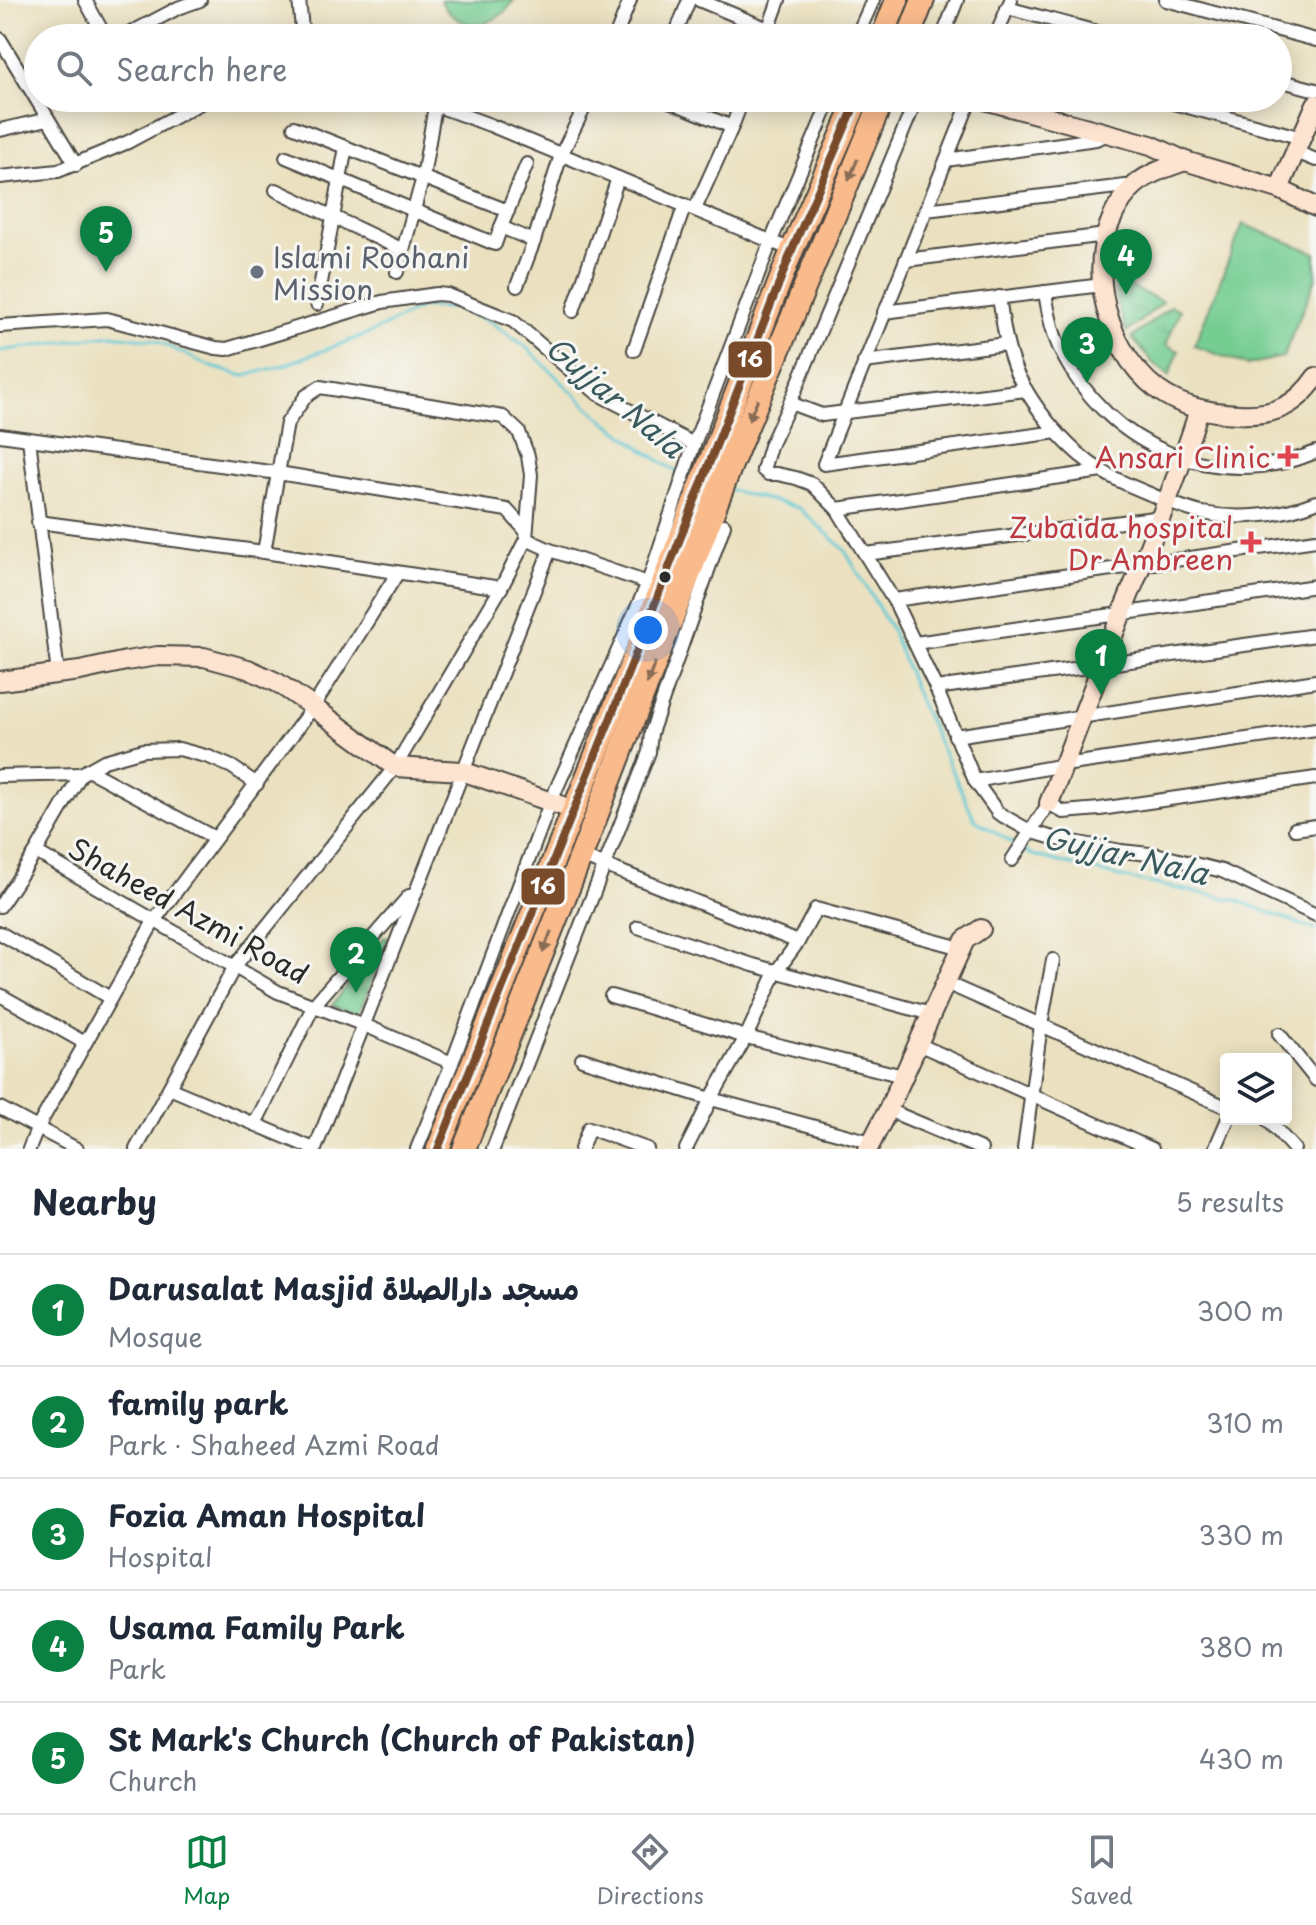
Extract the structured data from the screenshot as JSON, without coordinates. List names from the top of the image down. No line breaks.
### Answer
{"streets":{"street":["Shaheed Azmi Road"]},"water":["Gujjar Nala"],"places":{"other":["Islami Roohani Mission"],"health":["Ansari Clinic","Zubaida hospital Dr Ambreen"]},"lines":["transit line 16"],"page":{"search":"Search here","pins":["5","4","3","1","2"],"heading":["Nearby","5 results"],"list":[{"mark":"1","name":"Darusalat Masjid مسجد دارالصلاة","note":"Mosque","value":"300 m"},{"mark":"2","name":"family park","note":"Park · Shaheed Azmi Road","value":"310 m"},{"mark":"3","name":"Fozia Aman Hospital","note":"Hospital","value":"330 m"},{"mark":"4","name":"Usama Family Park","note":"Park","value":"380 m"},{"mark":"5","name":"St Mark's Church (Church of Pakistan)","note":"Church","value":"430 m"}],"nav":["Map","Directions","Saved"]}}
